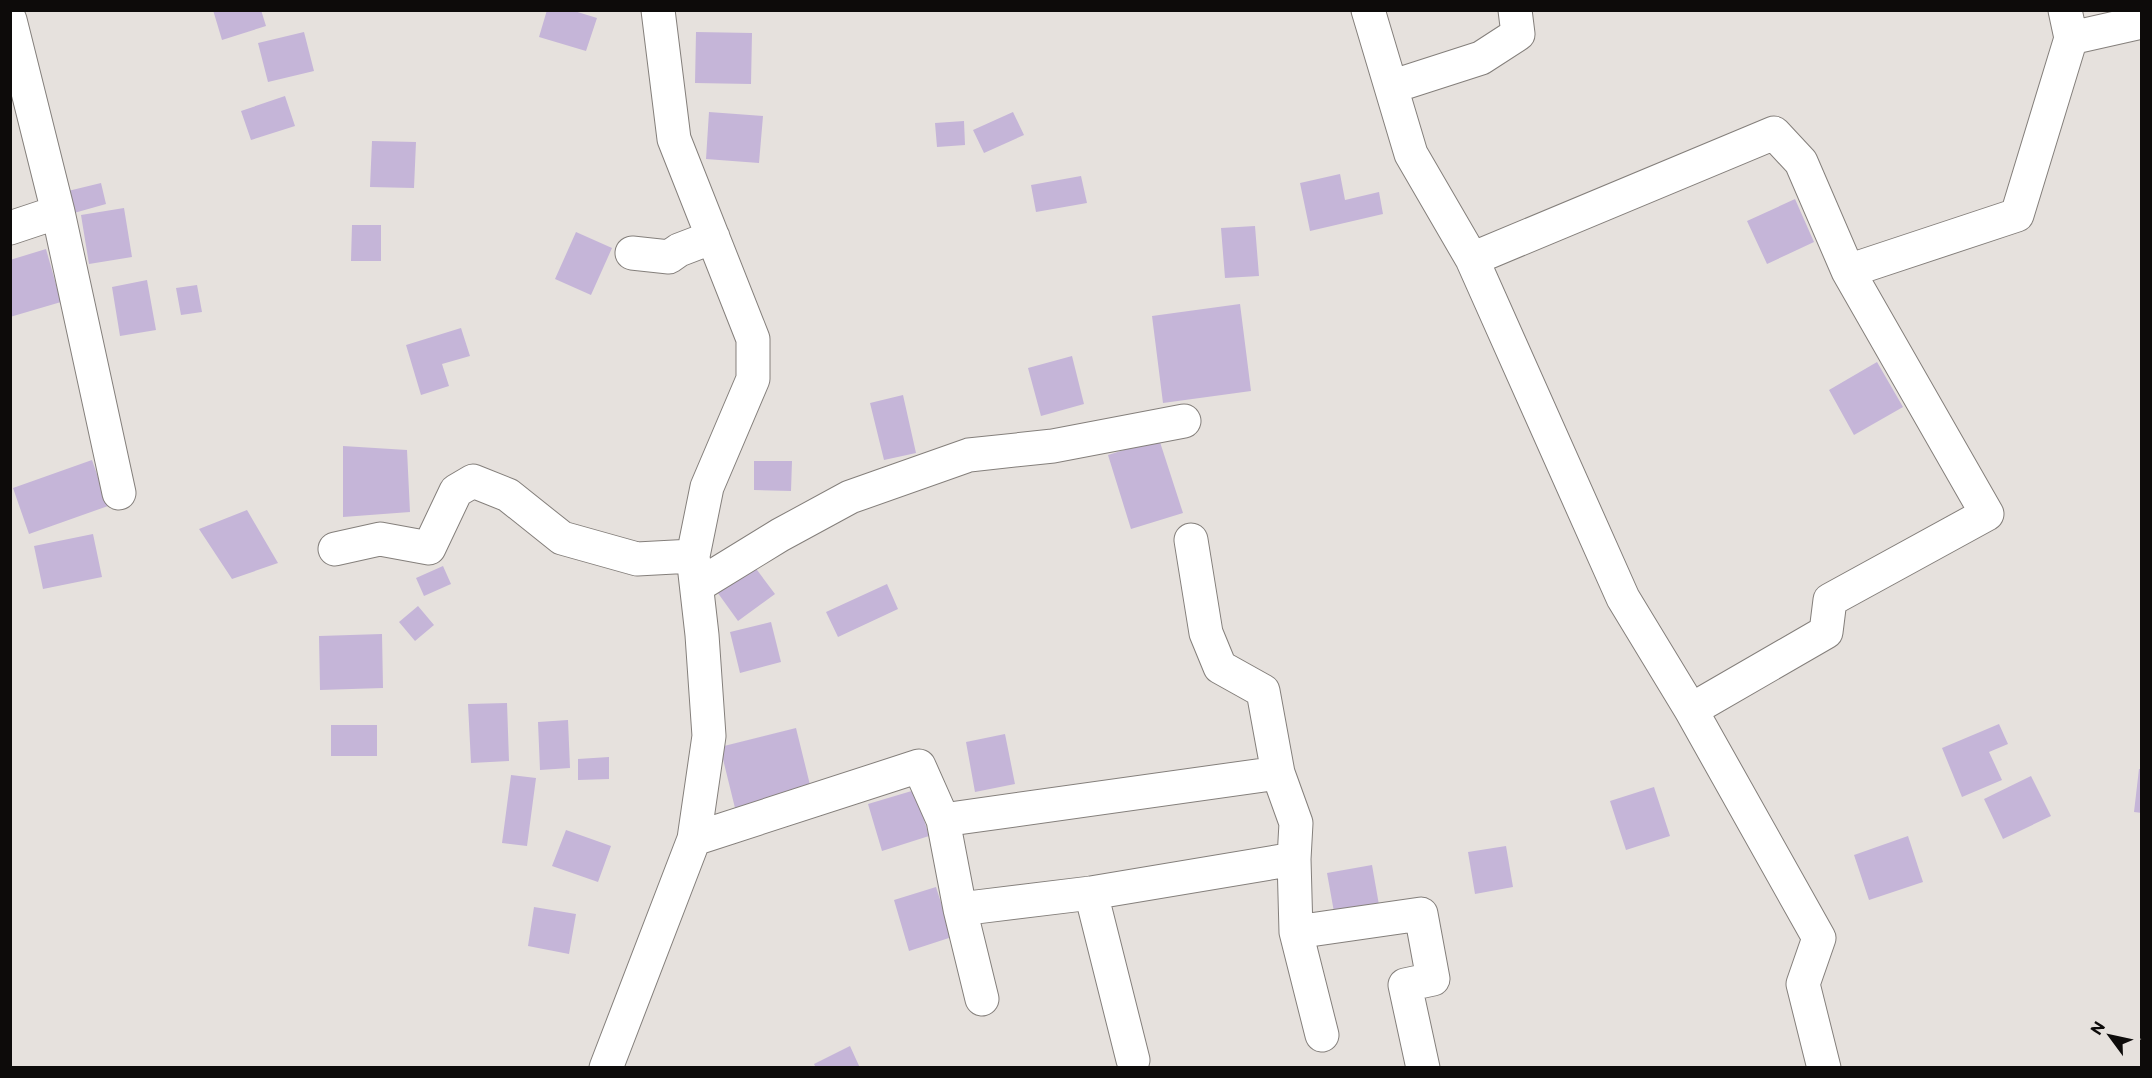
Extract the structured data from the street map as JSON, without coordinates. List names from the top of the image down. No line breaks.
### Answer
{"north":"top left"}
